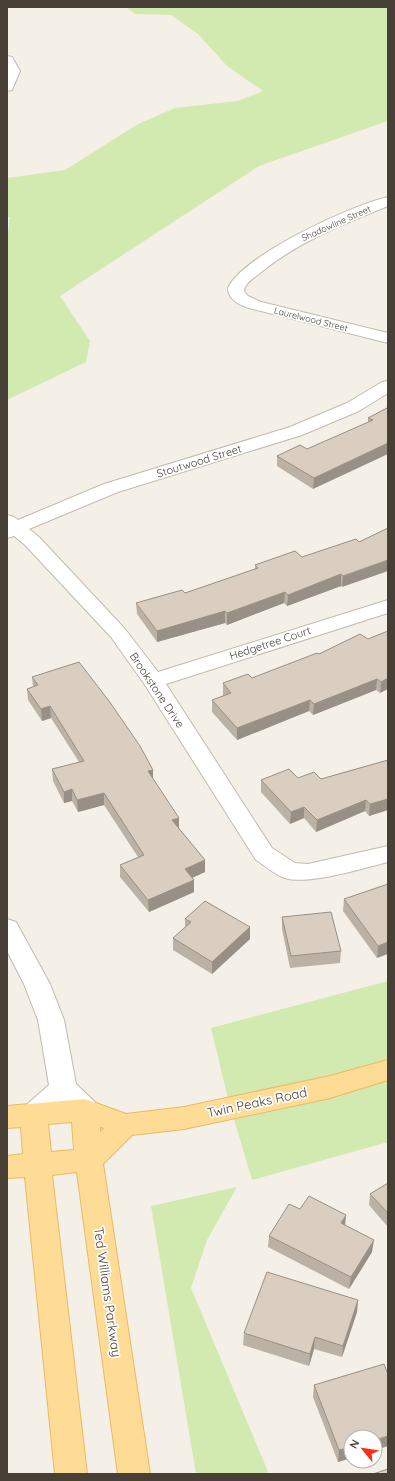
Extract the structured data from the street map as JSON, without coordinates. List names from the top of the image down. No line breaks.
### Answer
{"streets":{"main road":["Twin Peaks Road","Ted Williams Parkway"],"street":["Shadowline Street","Laurelwood Street","Stoutwood Street","Hedgetree Court","Brookstone Drive"]},"crossings":[["Shadowline Street","Laurelwood Street"],["Stoutwood Street","Brookstone Drive"],["Hedgetree Court","Brookstone Drive"],["Twin Peaks Road","Ted Williams Parkway"]],"north":"top left"}
